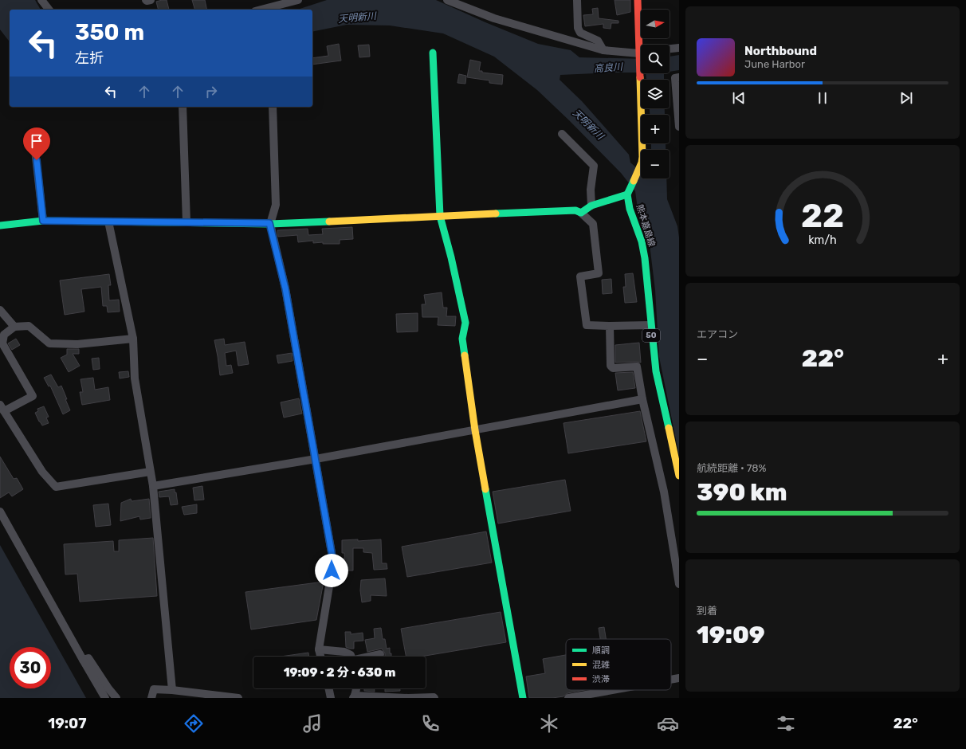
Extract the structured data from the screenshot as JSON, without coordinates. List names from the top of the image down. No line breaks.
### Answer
{"streets":{"street":["熊本嘉島線","50"]},"water":["天明新川","高良川"],"legend":["順調","混雑","渋滞"],"north":"right","page":{"map_buttons":["+","−"],"turn":["350 m","左折"],"song":["Northbound","June Harbor"],"tile":["エアコン",["航続距離 · 78%","390 km"],["到着","19:09"]],"heat":["−","22°","+"],"limit":"30","trip":"19:09 · 2 分 · 630 m","tabs":["19:07","22°"],"gauge":["22","km/h"]}}
